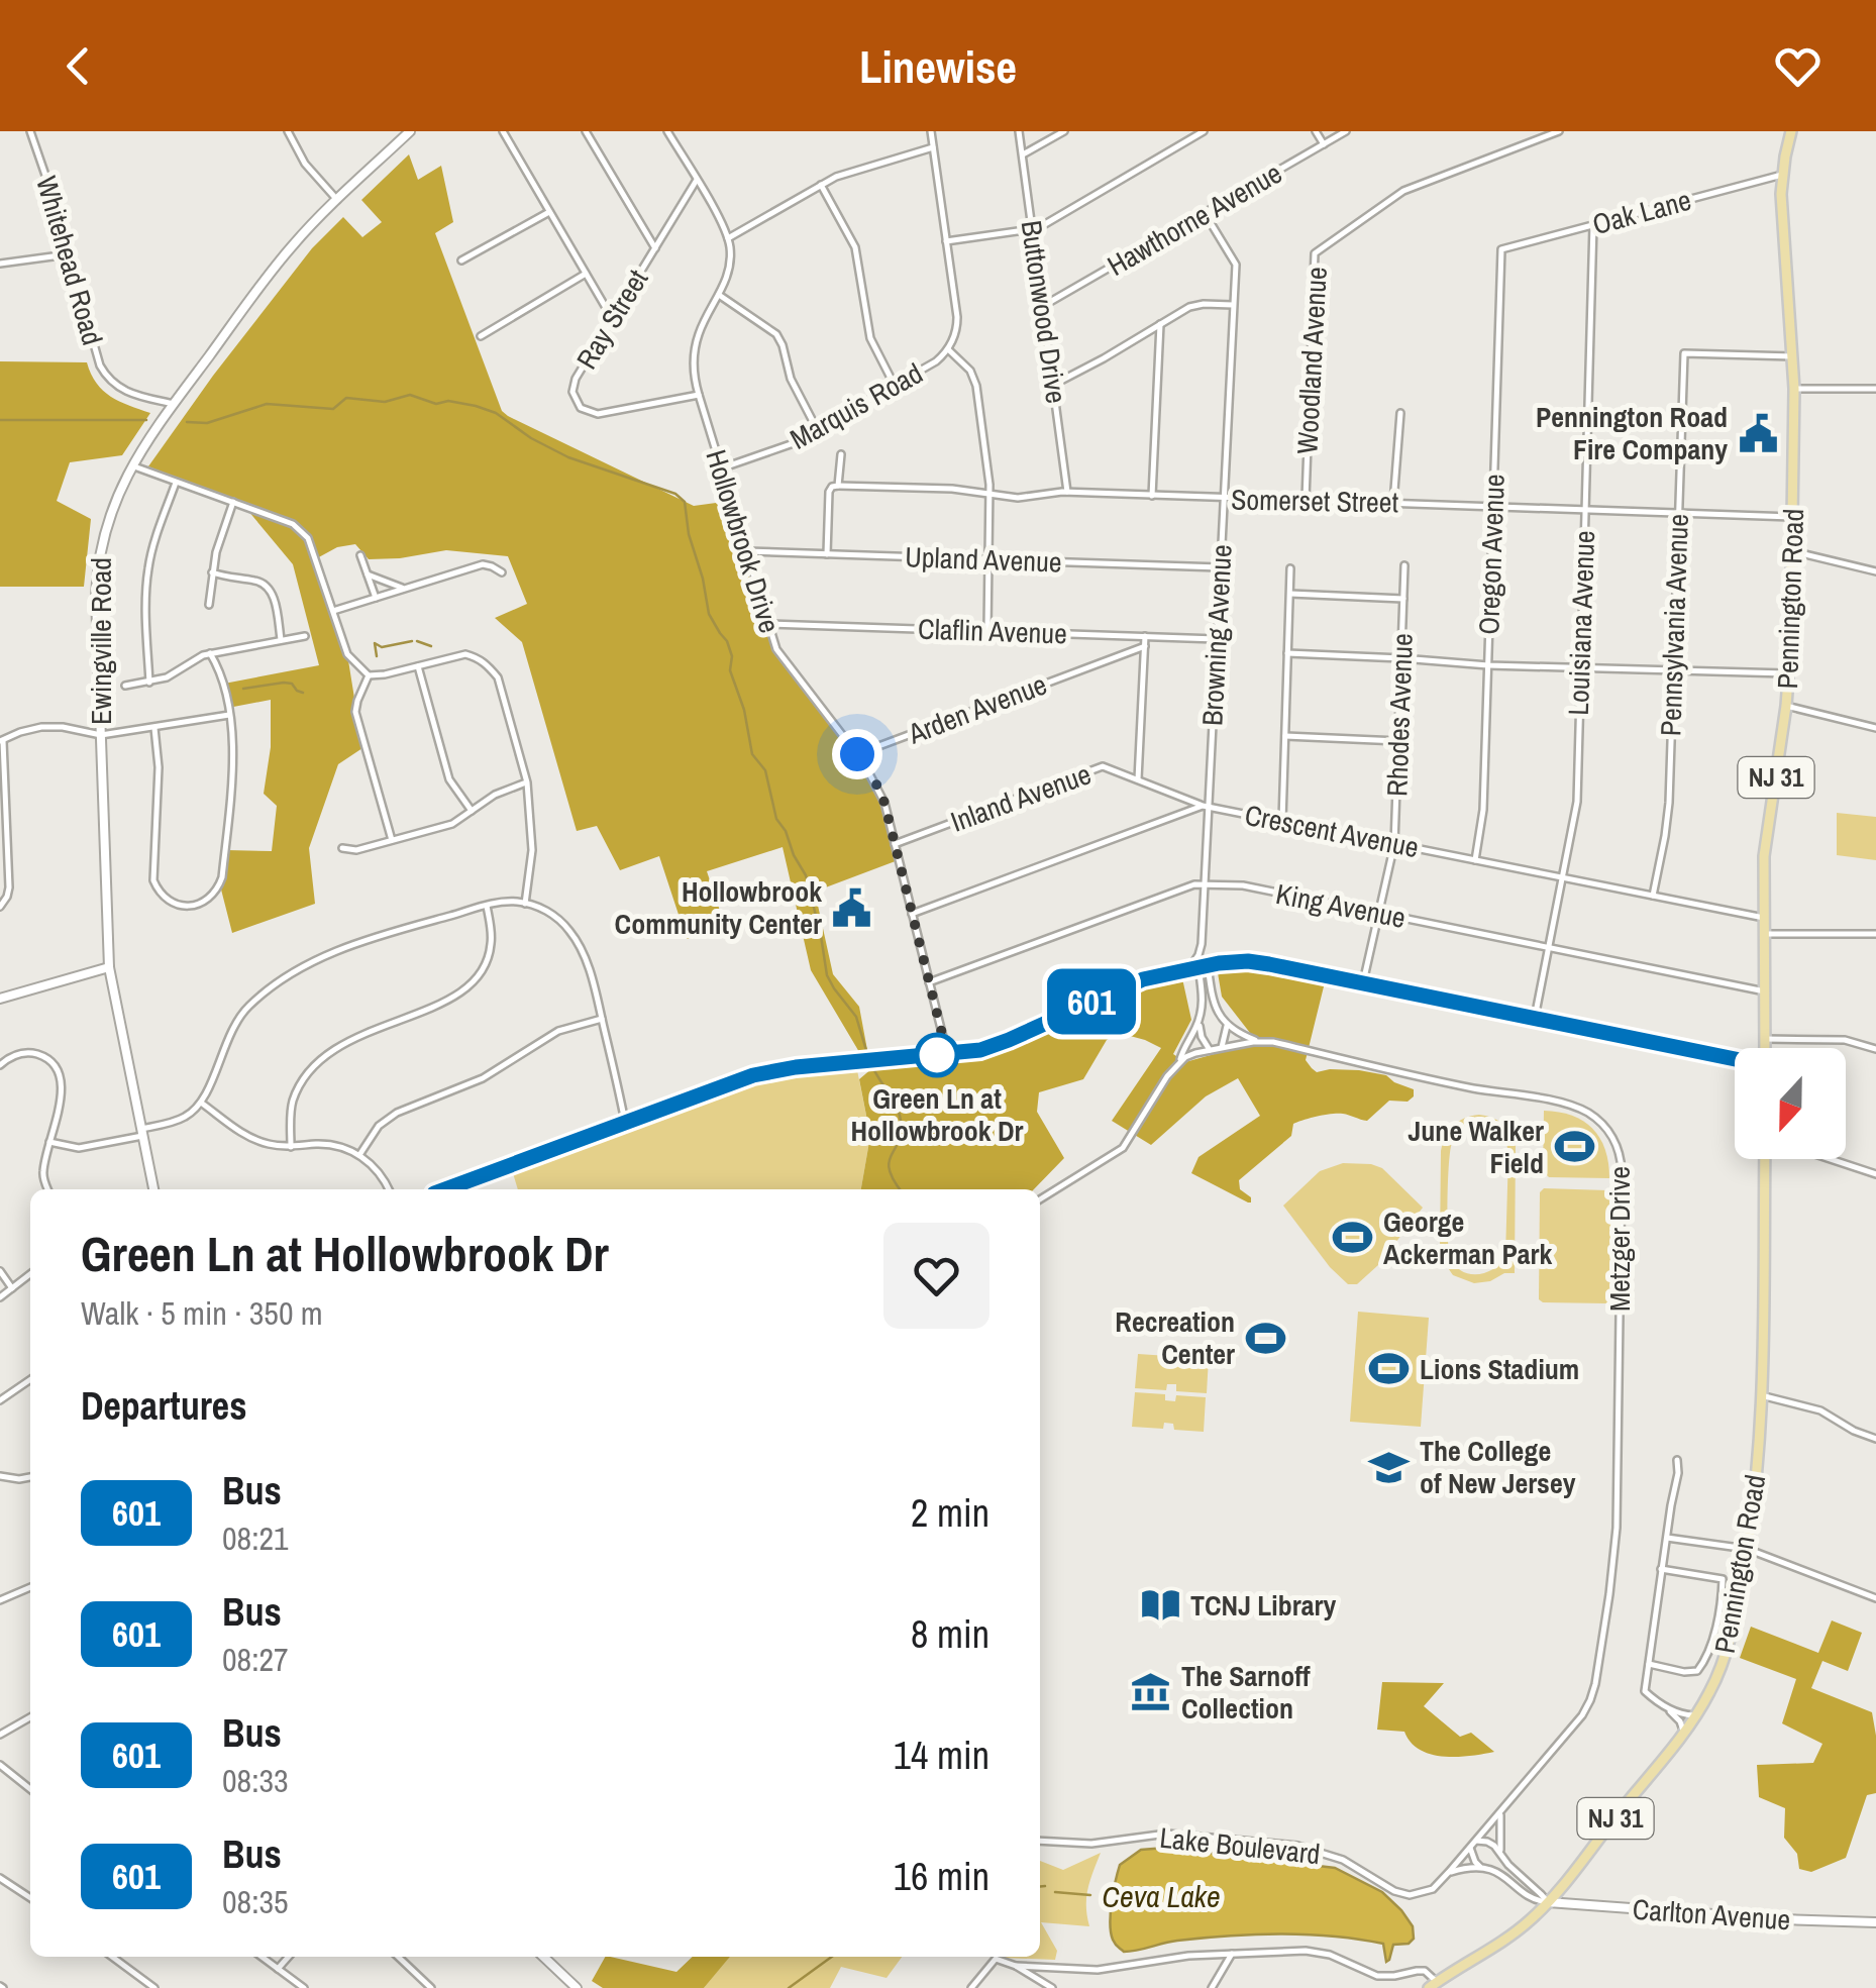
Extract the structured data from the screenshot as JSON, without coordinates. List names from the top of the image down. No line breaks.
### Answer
{"streets":{"main road":["Pennington Road","NJ 31"],"street":["Oak Lane","Hawthorne Avenue","Whitehead Road","Buttonwood Drive","Ray Street","Woodland Avenue","Marquis Road","Somerset Street","Hollowbrook Drive","Oregon Avenue","Upland Avenue","Louisiana Avenue","Pennsylvania Avenue","Claflin Avenue","Browning Avenue","Ewingville Road","Arden Avenue","Rhodes Avenue","Inland Avenue","Crescent Avenue","King Avenue","Metzger Drive","Lake Boulevard","Carlton Avenue"]},"crossings":[["Oak Lane","Oregon Avenue"],["Oak Lane","Pennington Road"],["Oak Lane","Louisiana Avenue"],["Hawthorne Avenue","Buttonwood Drive"],["Hawthorne Avenue","Browning Avenue"],["Whitehead Road","Ewingville Road"],["Buttonwood Drive","Somerset Street"],["Ray Street","Hollowbrook Drive"],["Woodland Avenue","Somerset Street"],["Marquis Road","Hollowbrook Drive"],["Somerset Street","Oregon Avenue"],["Somerset Street","Pennington Road"],["Somerset Street","Louisiana Avenue"],["Somerset Street","Pennsylvania Avenue"],["Somerset Street","Browning Avenue"],["Hollowbrook Drive","Upland Avenue"],["Hollowbrook Drive","Claflin Avenue"],["Hollowbrook Drive","Arden Avenue"],["Hollowbrook Drive","Inland Avenue"],["Hollowbrook Drive","King Avenue"],["Oregon Avenue","Crescent Avenue"],["Upland Avenue","Browning Avenue"],["Pennington Road","Pennsylvania Avenue"],["Pennington Road","Crescent Avenue"],["Pennington Road","King Avenue"],["Pennington Road","Carlton Avenue"],["Louisiana Avenue","Crescent Avenue"],["Louisiana Avenue","King Avenue"],["Pennsylvania Avenue","Crescent Avenue"],["Claflin Avenue","Browning Avenue"],["Browning Avenue","Inland Avenue"],["Browning Avenue","Crescent Avenue"],["Browning Avenue","King Avenue"],["Rhodes Avenue","Crescent Avenue"],["Rhodes Avenue","King Avenue"],["Inland Avenue","Crescent Avenue"],["Metzger Drive","Lake Boulevard"]],"water":["Ceva Lake"],"places":{"public building":["Pennington Road Fire Company","Hollowbrook Community Center"],"other":["Green Ln at Hollowbrook Dr"],"sports":["June Walker Field","George Ackerman Park","Recreation Center","Lions Stadium"],"school or university":["The College of New Jersey"],"library":["TCNJ Library"],"museum":["The Sarnoff Collection"]},"lines":["bus line 601"],"north":"bottom","page":{"header":"Linewise","on_map":"601","heading":[["Green Ln at Hollowbrook Dr","Walk · 5 min · 350 m"],"Departures"],"list":[{"mark":"601","name":"Bus","note":"08:21","value":"2 min"},{"mark":"601","name":"Bus","note":"08:27","value":"8 min"},{"mark":"601","name":"Bus","note":"08:33","value":"14 min"},{"mark":"601","name":"Bus","note":"08:35","value":"16 min"}]}}
